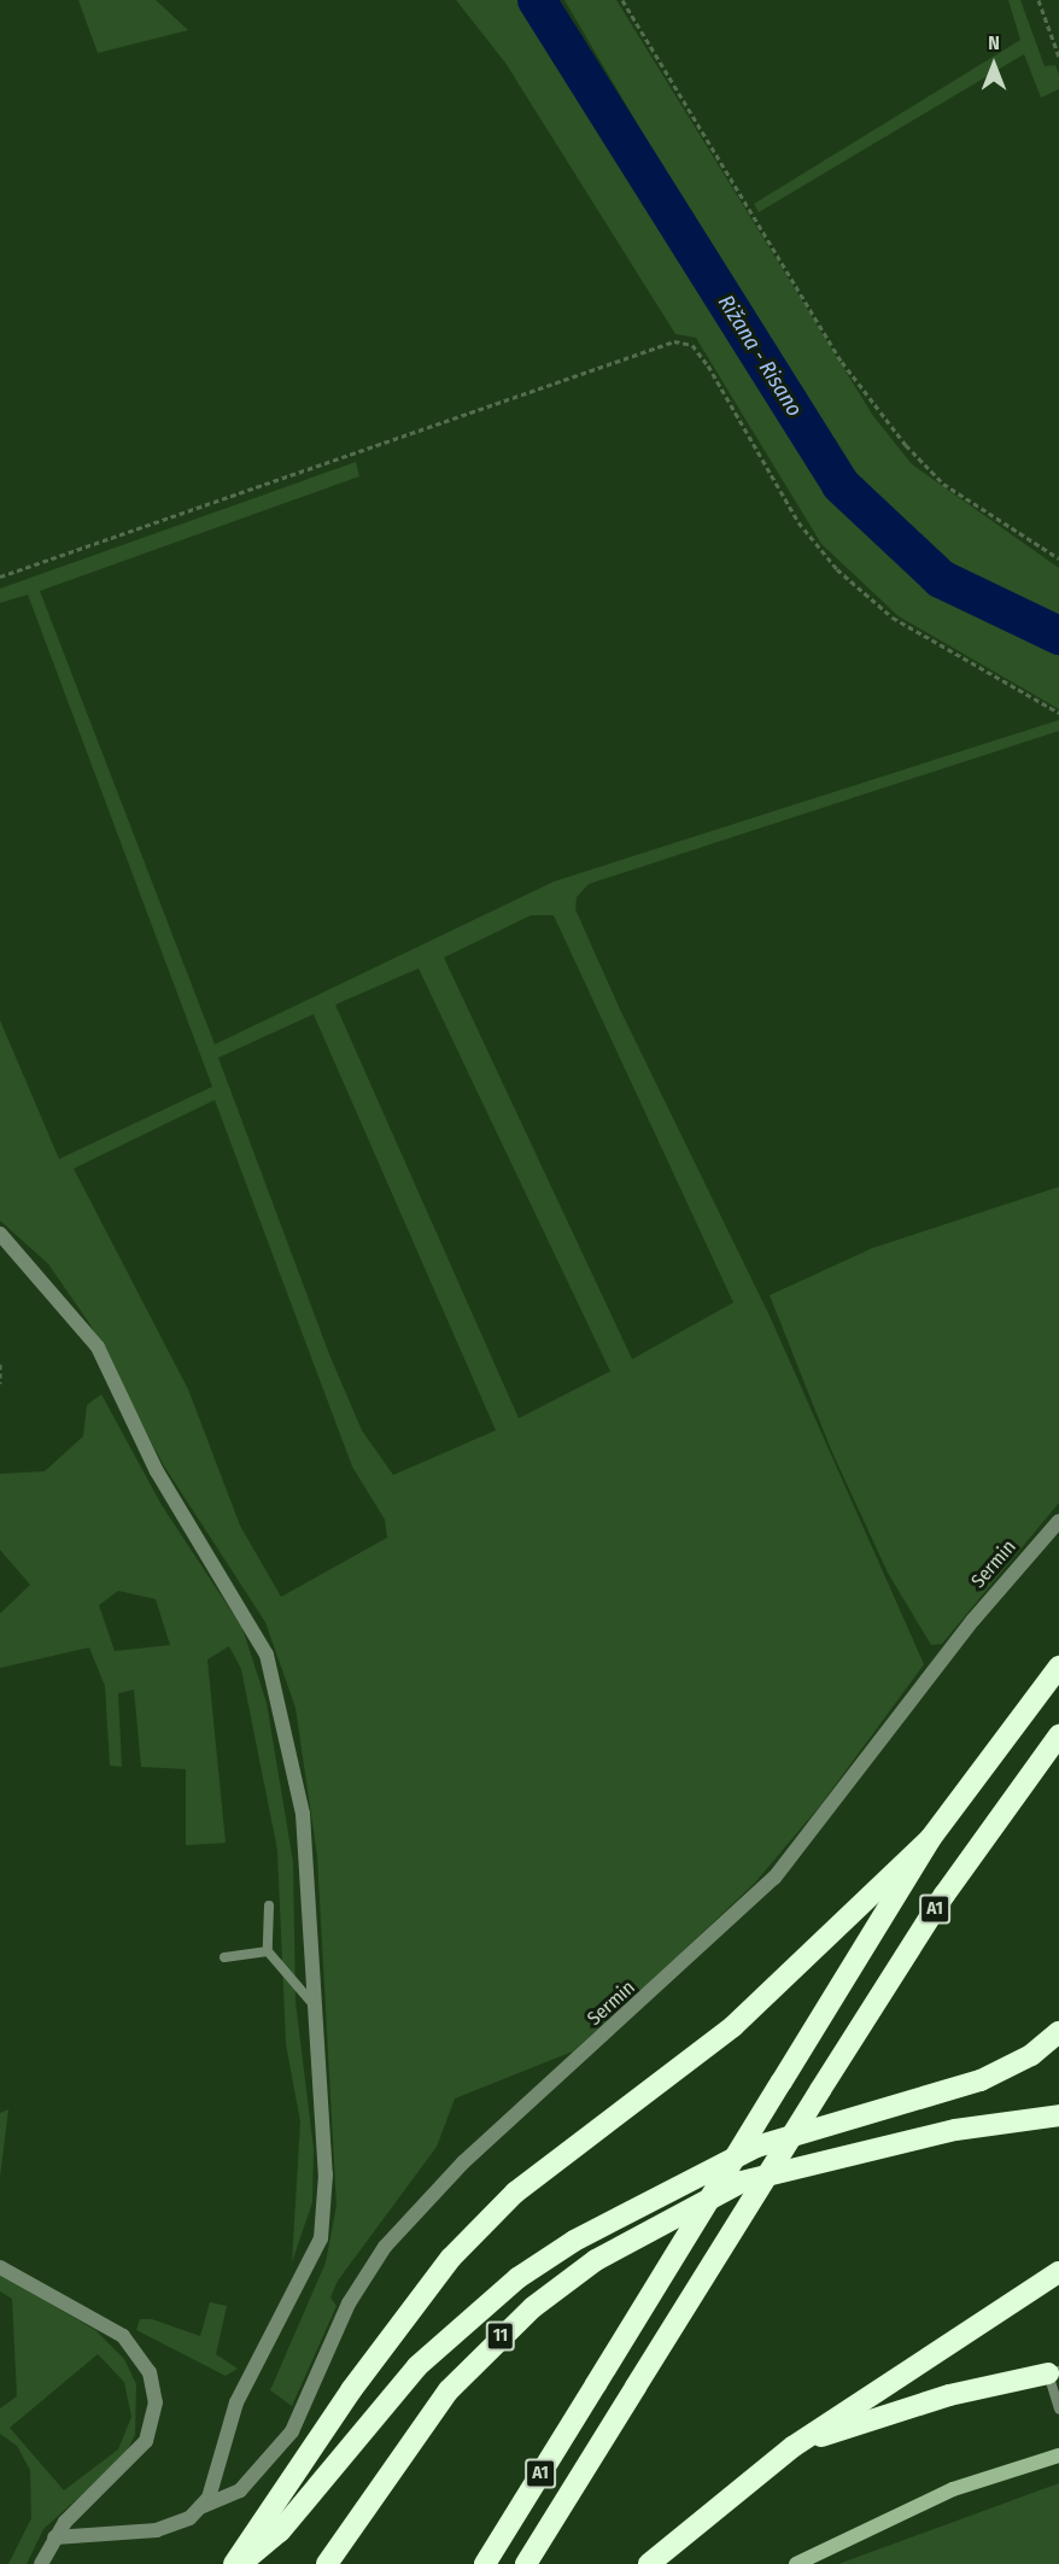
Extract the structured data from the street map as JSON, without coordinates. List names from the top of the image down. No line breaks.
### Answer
{"streets":{"highway":["A1","11"],"street":["Sermin"]},"water":["Rižana - Risano"],"north":"top"}
